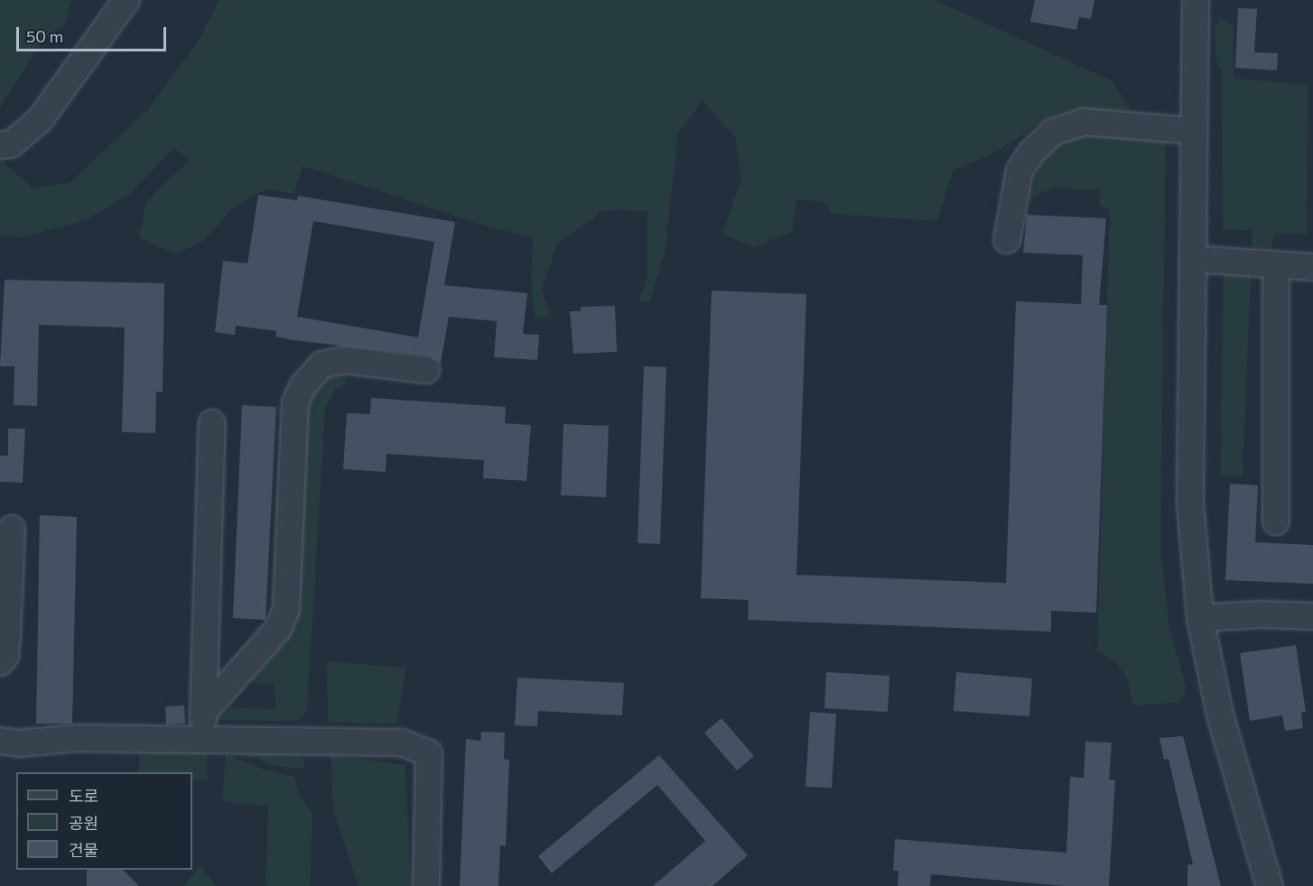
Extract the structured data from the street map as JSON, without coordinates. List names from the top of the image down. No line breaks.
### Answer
{"legend":["도로","공원","건물"],"scale_bar":"50 m"}
